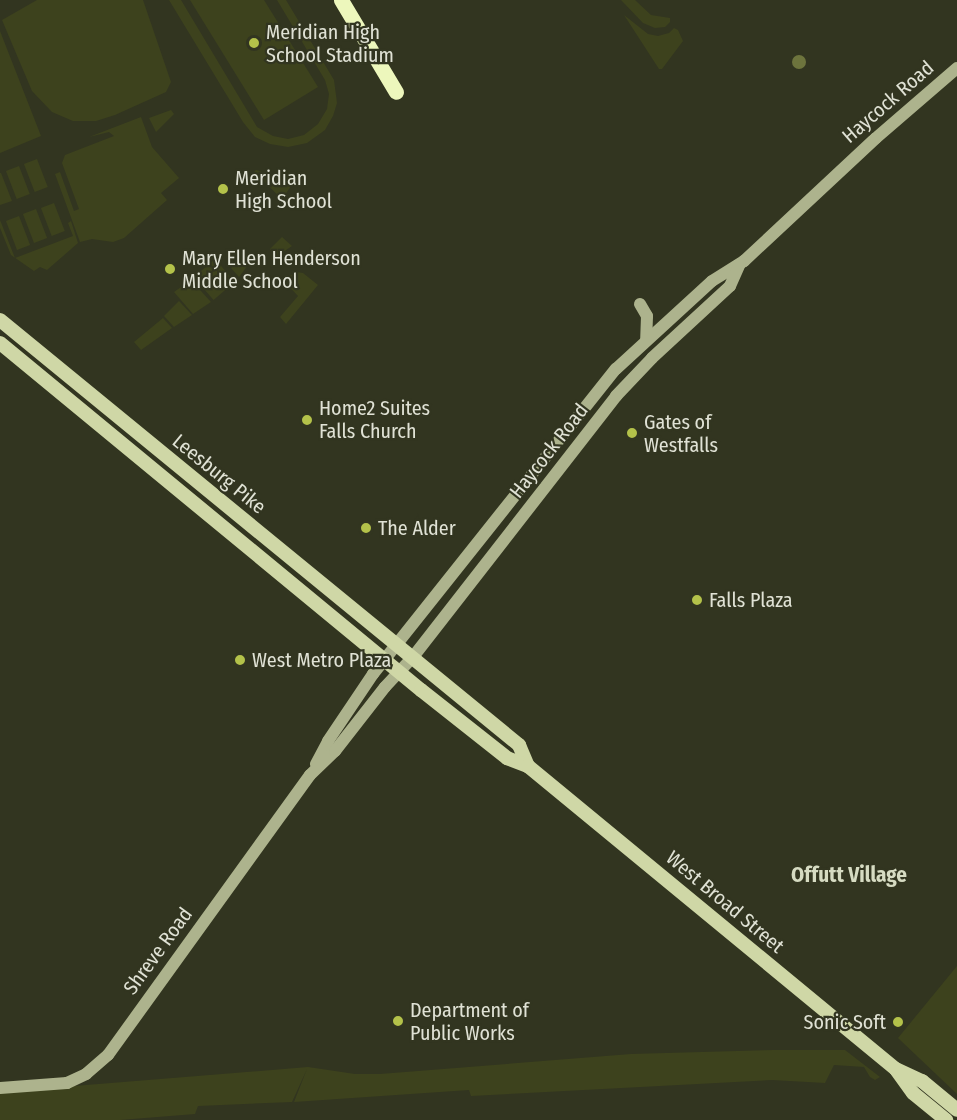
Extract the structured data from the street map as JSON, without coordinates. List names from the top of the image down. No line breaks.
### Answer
{"streets":{"main road":["Haycock Road","Leesburg Pike","West Broad Street","Shreve Road"]},"crossings":[["Haycock Road","Leesburg Pike"],["Haycock Road","West Broad Street"],["Haycock Road","Shreve Road"],["Leesburg Pike","West Broad Street"],["Leesburg Pike","Shreve Road"],["West Broad Street","Shreve Road"]],"districts":["Offutt Village"],"places":["Meridian High School Stadium","Meridian High School","Mary Ellen Henderson Middle School","Home2 Suites Falls Church","Gates of Westfalls","The Alder","Falls Plaza","West Metro Plaza","Department of Public Works","Sonic Soft"]}
